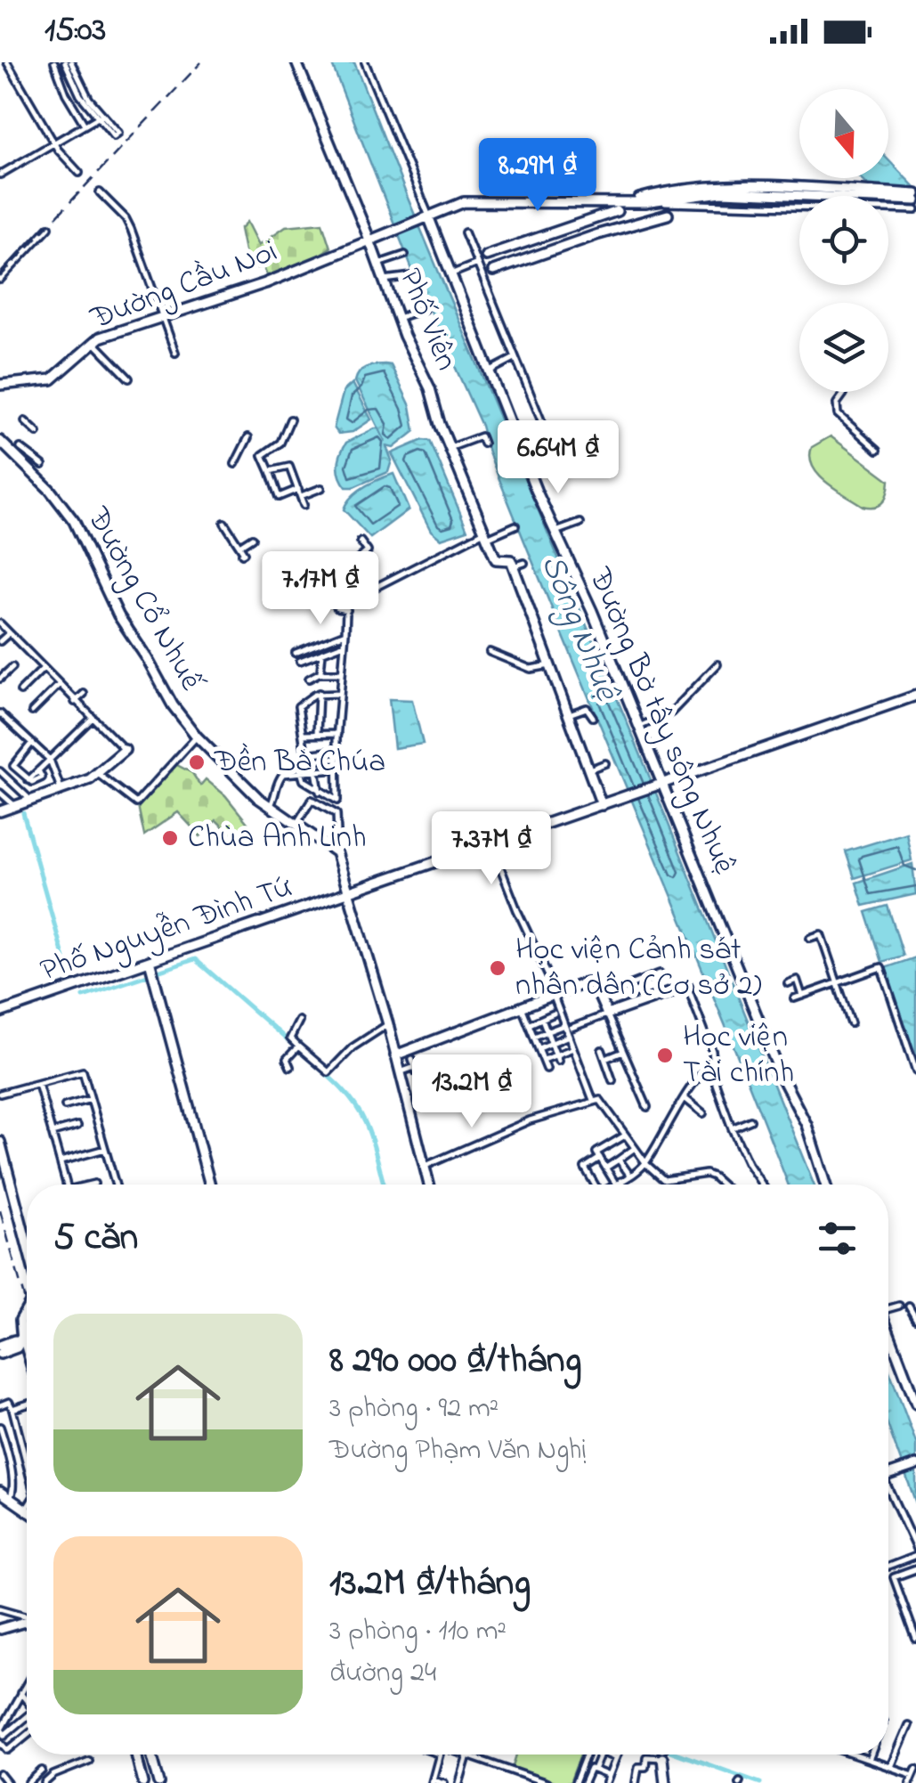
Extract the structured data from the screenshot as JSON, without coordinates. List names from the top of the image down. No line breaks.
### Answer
{"streets":{"street":["Đường Cầu Noi","Phố Viên","Đường Cổ Nhuế","Đường Bờ tây sông Nhuệ","Phố Nguyễn Đình Tứ"]},"crossings":[["Đường Cầu Noi","Phố Viên"],["Đường Cầu Noi","Đường Bờ tây sông Nhuệ"],["Đường Cổ Nhuế","Phố Nguyễn Đình Tứ"]],"water":["Sông Nhuệ"],"places":["Đền Bà Chúa","Chùa Anh Linh","Học viện Cảnh sát nhân dân (Cơ sở 2)","Học viện Tài chính"],"north":"bottom","page":{"status":"15:03","price":["8.29M ₫","6.64M ₫","7.17M ₫","7.37M ₫","13.2M ₫"],"heading":"5 căn","list":[{"name":"8 290 000 ₫/tháng","note":"3 phòng · 92 m² · Đường Phạm Văn Nghị"},{"name":"13.2M ₫/tháng","note":"3 phòng · 110 m² · đường 24"}]}}
